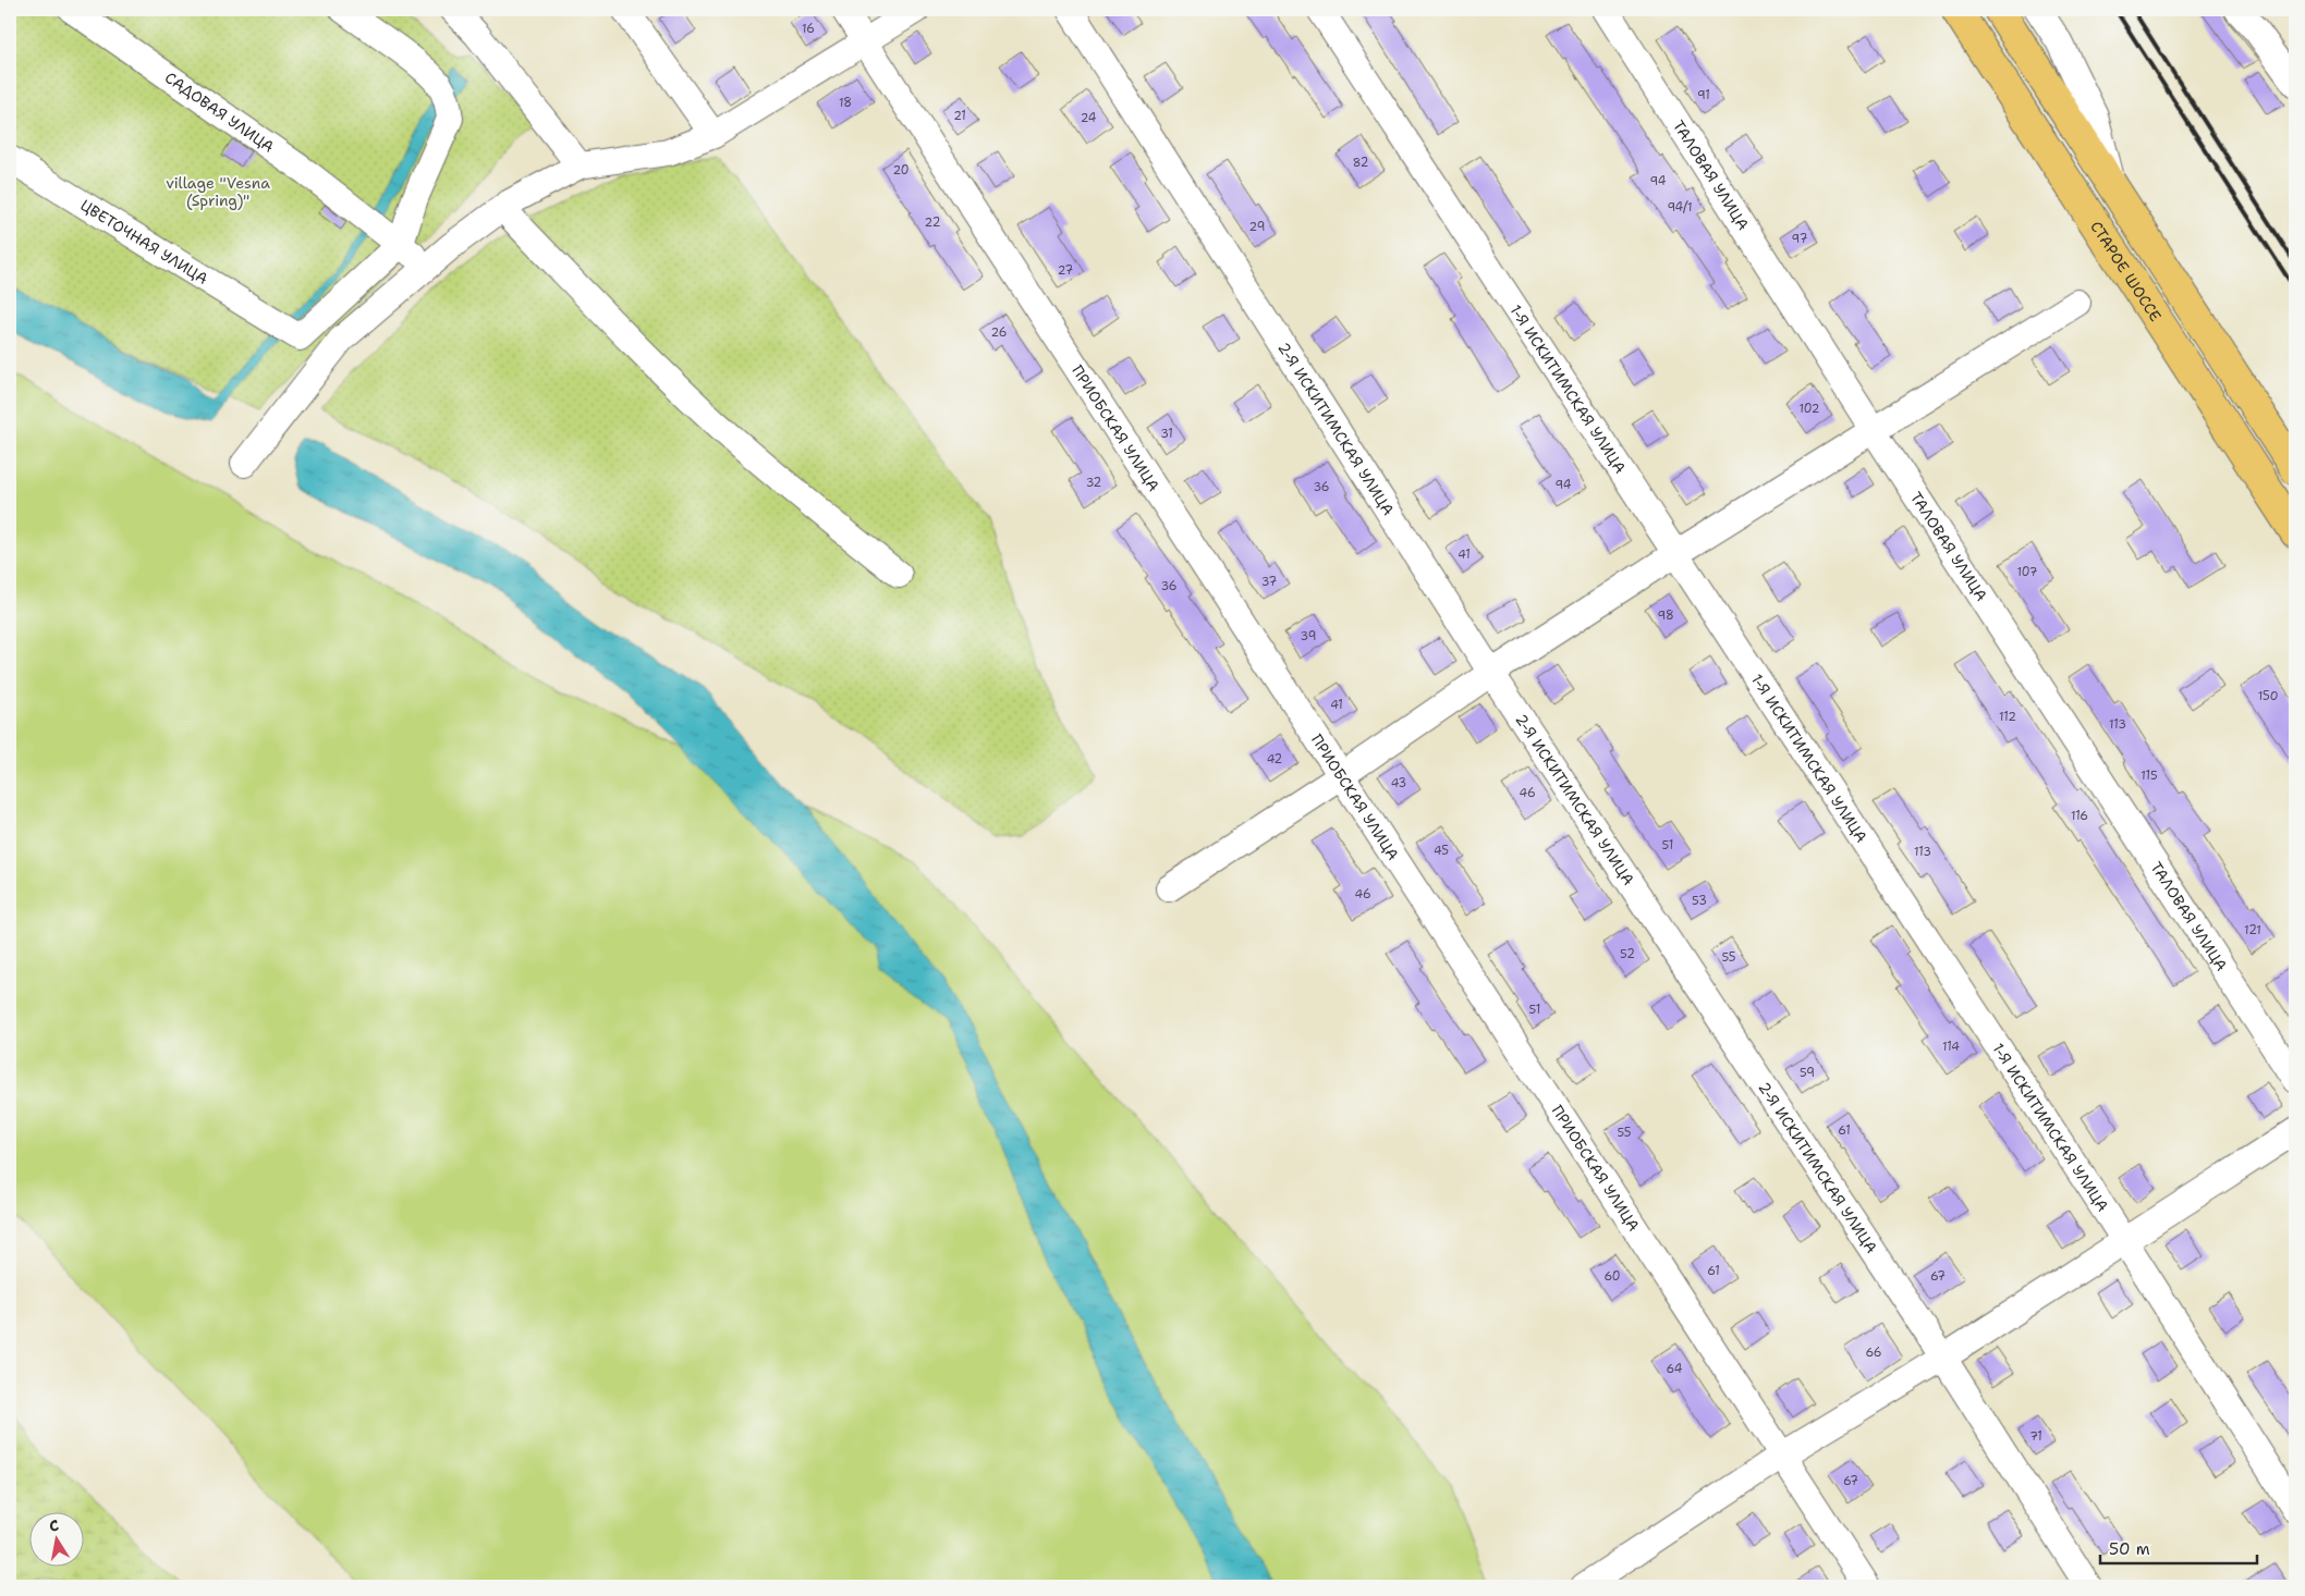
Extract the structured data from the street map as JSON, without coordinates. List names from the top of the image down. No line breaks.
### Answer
{"streets":{"highway":["СТАРОЕ ШОССЕ"],"street":["САДОВАЯ УЛИЦА","ТАЛОВАЯ УЛИЦА","ЦВЕТОЧНАЯ УЛИЦА","1-Я ИСКИТИМСКАЯ УЛИЦА","ПРИОБСКАЯ УЛИЦА","2-Я ИСКИТИМСКАЯ УЛИЦА"]},"crossings":[["САДОВАЯ УЛИЦА","ЦВЕТОЧНАЯ УЛИЦА"]],"parks":["village \"Vesna (Spring)\""],"house_numbers":["16","91","18","21","24","82","20","94","94/1","22","29","97","27","26","102","31","32","94","36","41","107","37","36","98","39","150","41","112","113","42","115","43","46","116","51","45","113","46","53","121","52","55","51","114","59","61","55","61","60","67","66","64","71","67"],"scale_bar":"50 m","north":"top"}
